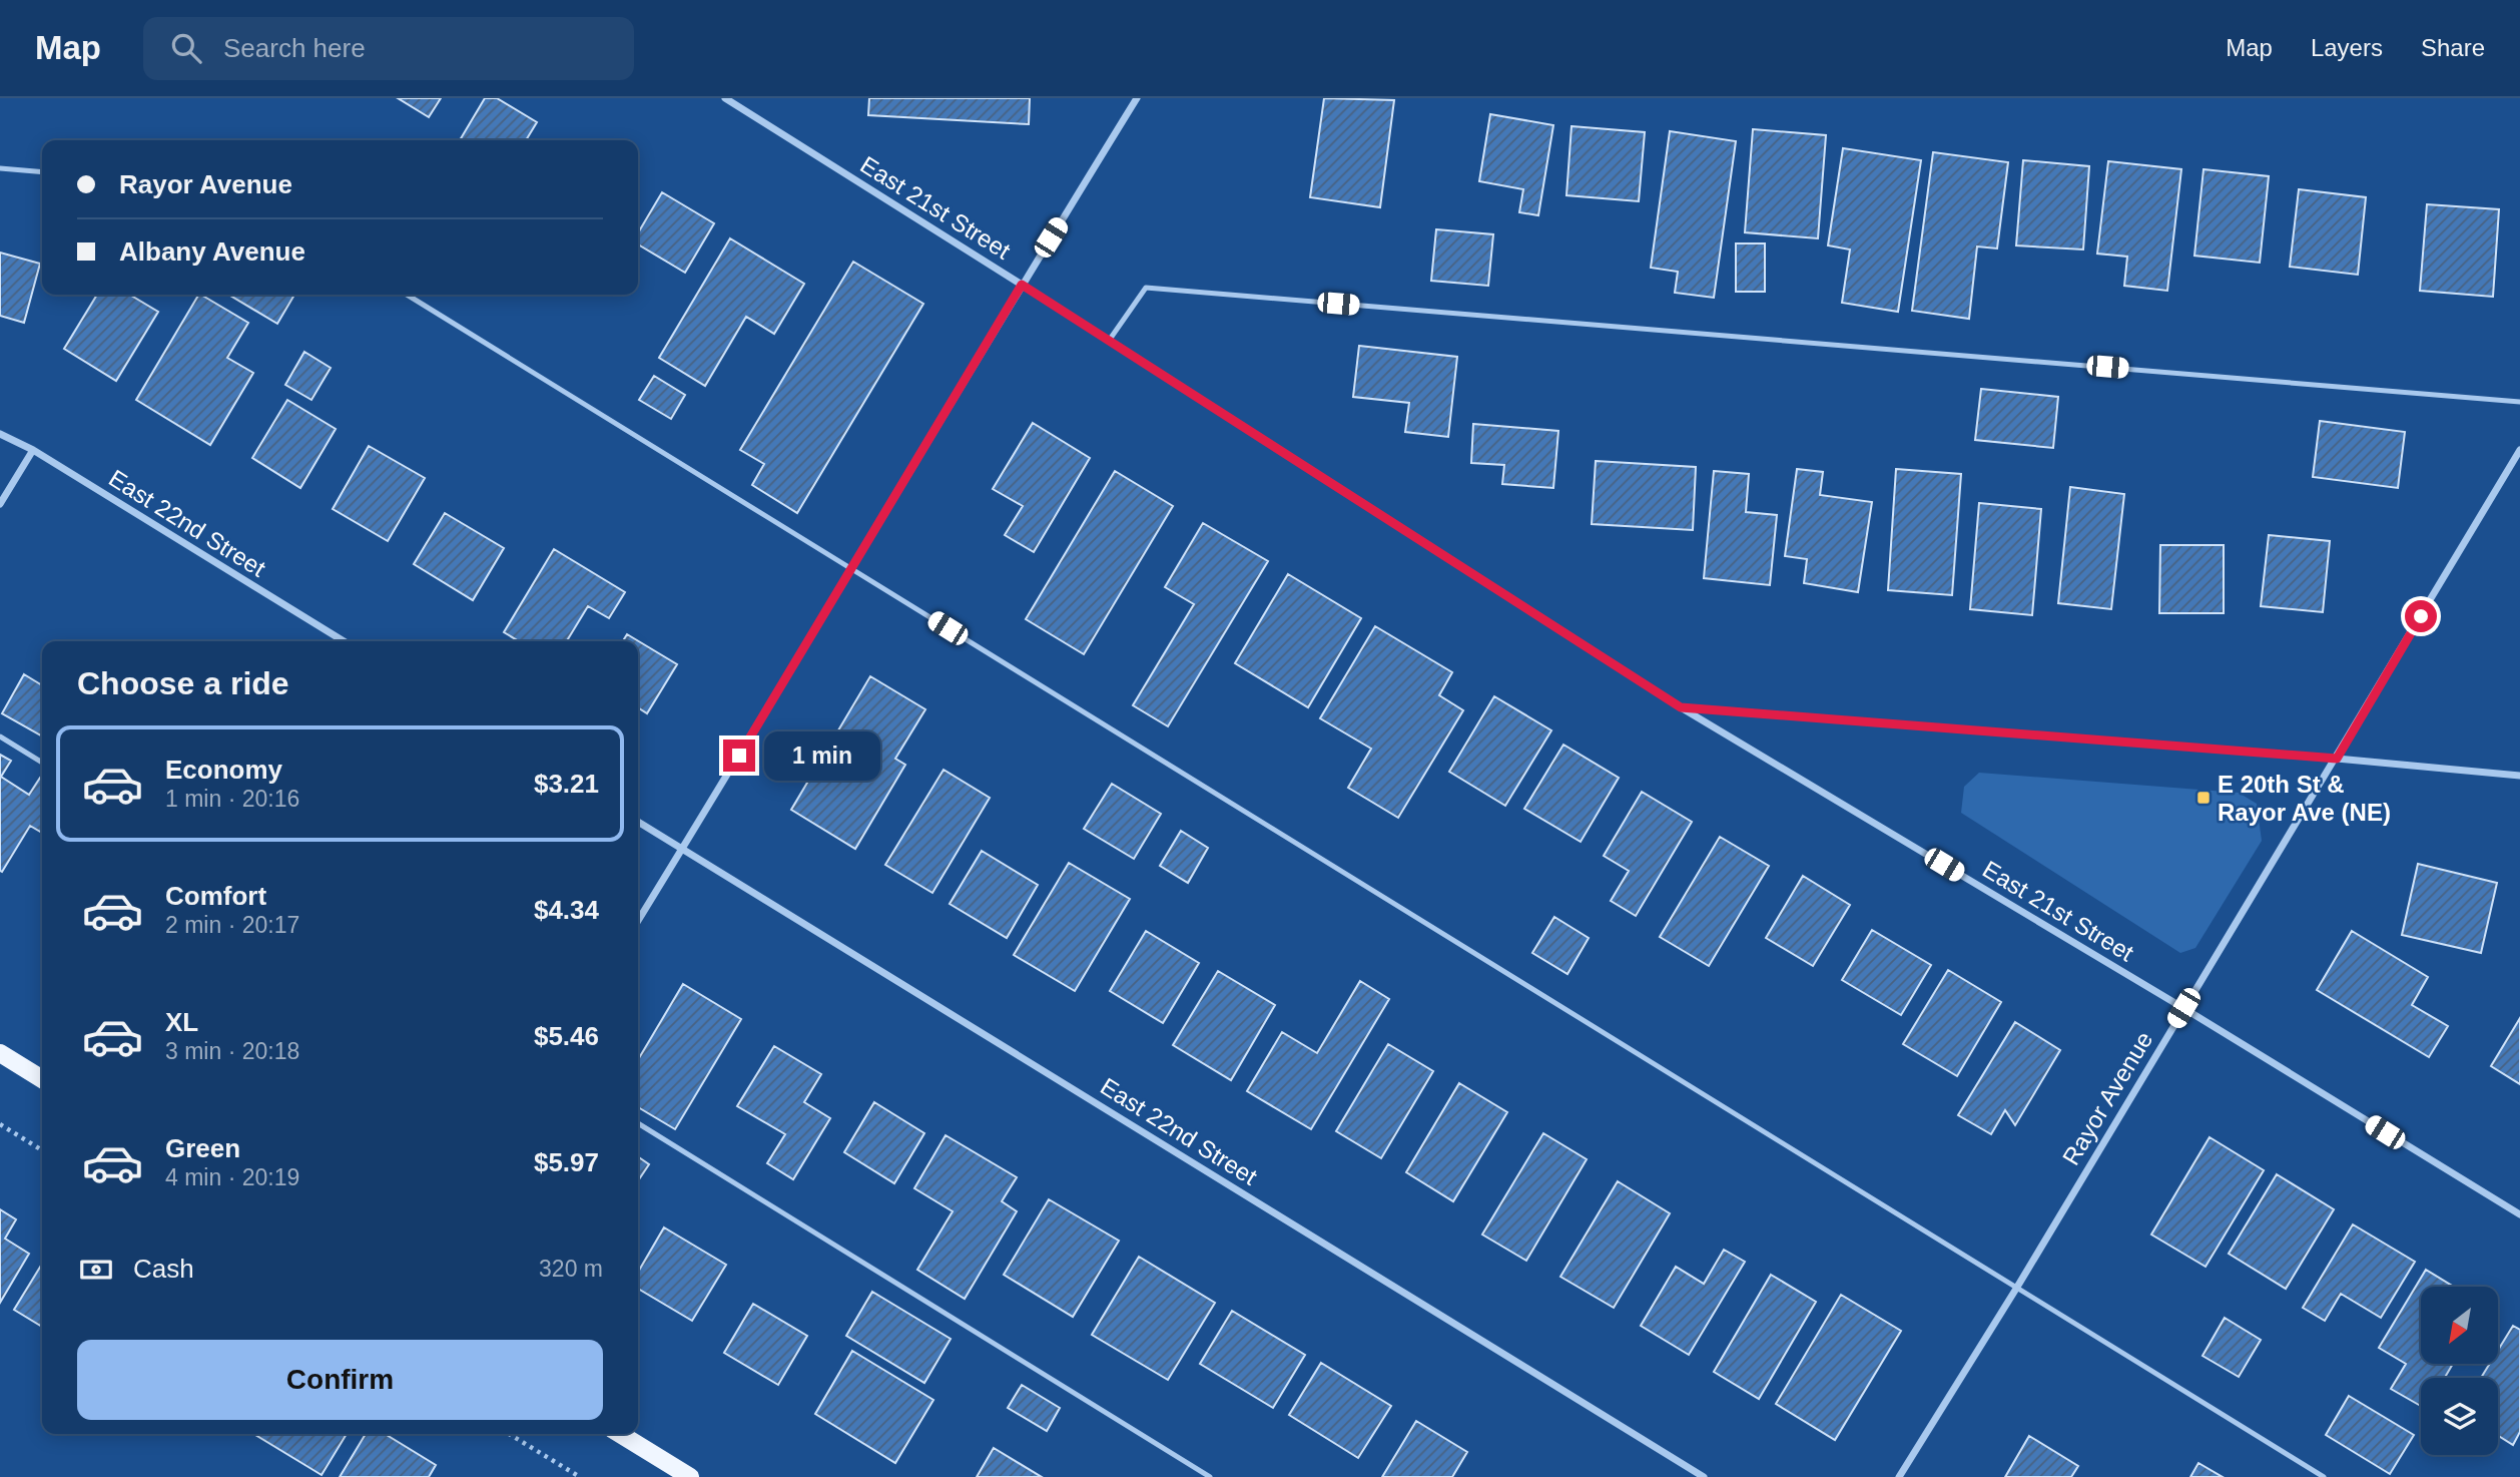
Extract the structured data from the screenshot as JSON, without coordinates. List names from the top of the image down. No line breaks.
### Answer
{"streets":{"street":["East 21st Street","East 22nd Street","Rayor Avenue"]},"crossings":[["East 21st Street","Rayor Avenue"]],"places":{"transit":["E 20th St & Rayor Ave (NE)"]},"north":"bottom left","page":{"header":"Map","search":"Search here","nav":["Map","Layers","Share"],"banner":["Rayor Avenue","Albany Avenue"],"heading":"Choose a ride","list":[{"name":"Economy","note":"1 min · 20:16","value":"$3.21"},{"name":"Comfort","note":"2 min · 20:17","value":"$4.34"},{"name":"XL","note":"3 min · 20:18","value":"$5.46"},{"name":"Green","note":"4 min · 20:19","value":"$5.97"}],"bubble":"1 min","pay":["Cash","320 m"],"buttons":"Confirm"}}
